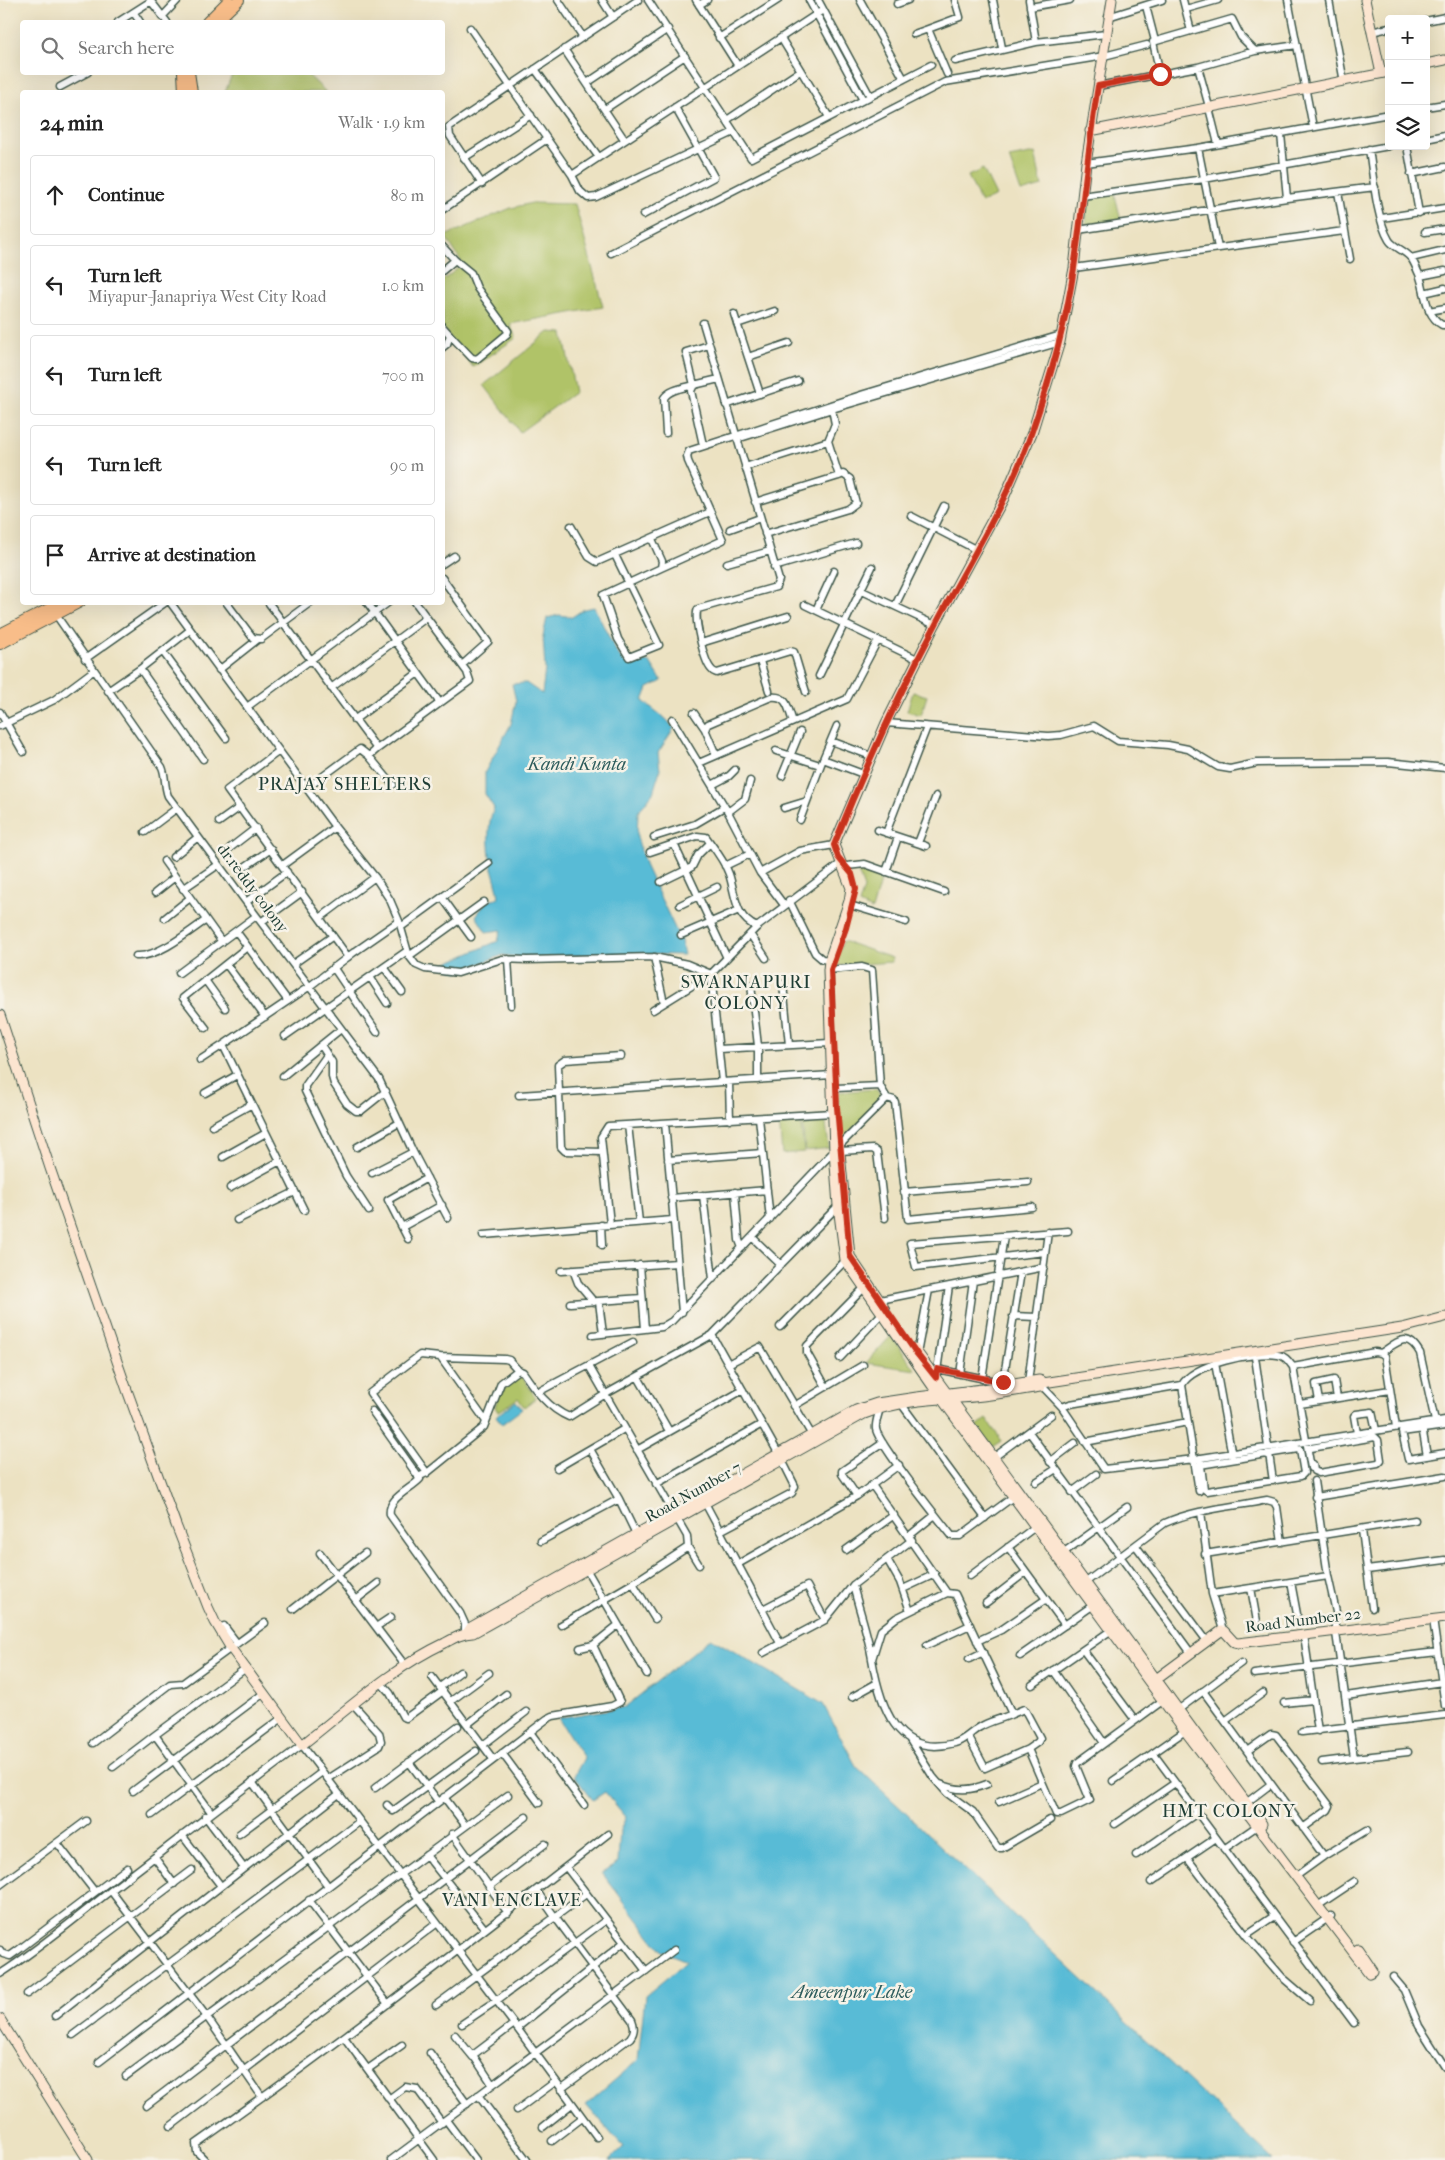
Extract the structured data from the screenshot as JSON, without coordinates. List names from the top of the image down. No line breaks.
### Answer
{"streets":{"street":["dr.reddy colony","Road Number 7","Road Number 22"]},"districts":["PRAJAY SHELTERS","SWARNAPURI COLONY","HMT COLONY","VANI ENCLAVE"],"water":["Kandi Kunta","Ameenpur Lake"],"page":{"map_buttons":["+","−"],"search":"Search here","heading":["24 min","Walk · 1.9 km"],"list":[["Continue","80 m"],["Turn left","Miyapur-Janapriya West City Road","1.0 km"],["Turn left","700 m"],["Turn left","90 m"],"Arrive at destination"]}}
